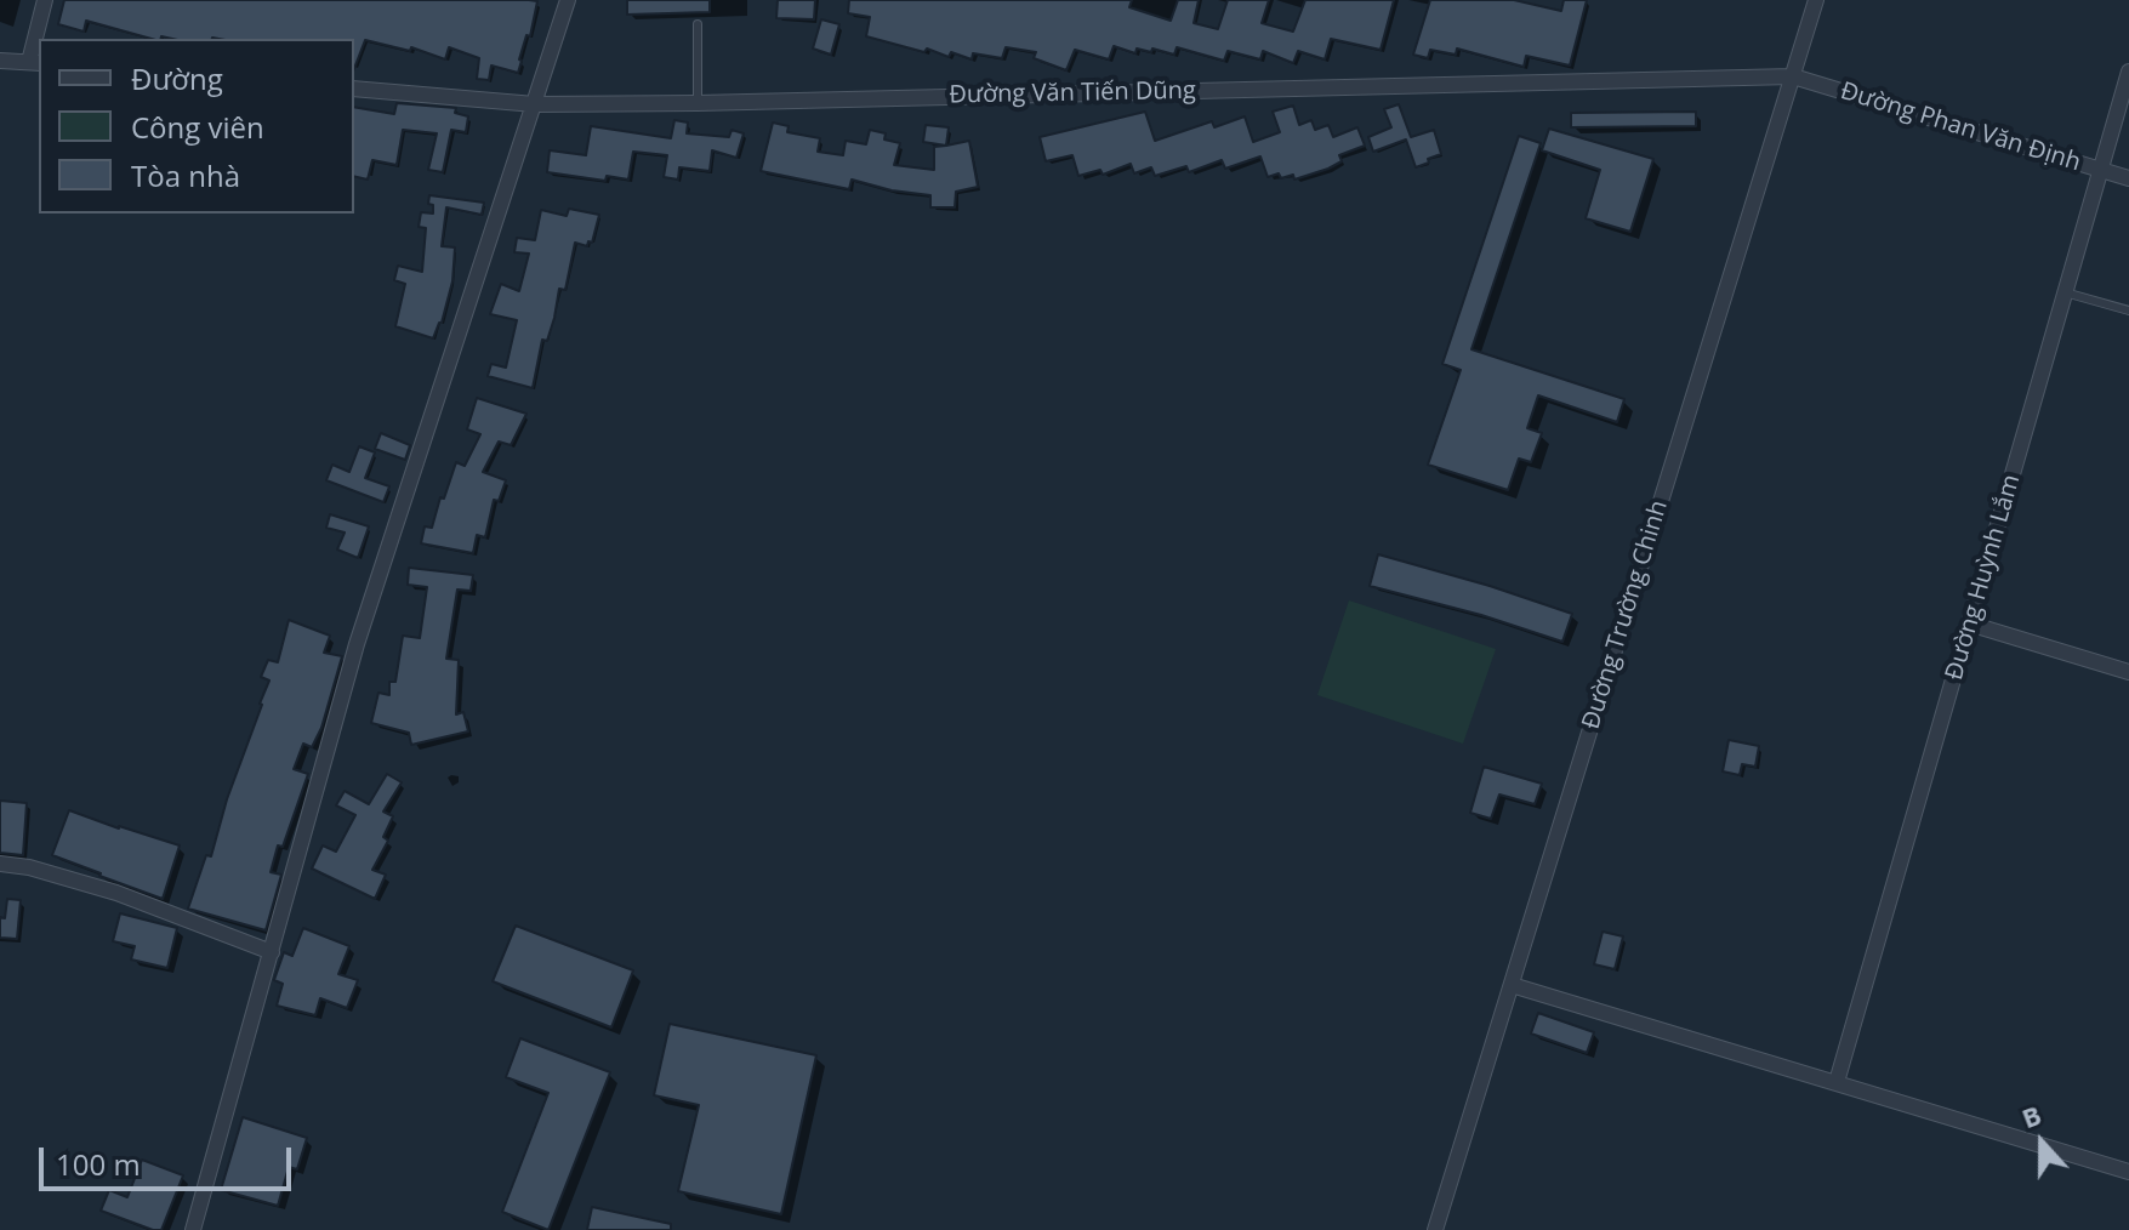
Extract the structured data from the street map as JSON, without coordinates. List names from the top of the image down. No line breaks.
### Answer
{"streets":{"street":["Đường Văn Tiến Dũng","Đường Phan Văn Định","Đường Huỳnh Lắm","Đường Trường Chinh"]},"crossings":[["Đường Văn Tiến Dũng","Đường Phan Văn Định"],["Đường Văn Tiến Dũng","Đường Trường Chinh"],["Đường Phan Văn Định","Đường Huỳnh Lắm"],["Đường Phan Văn Định","Đường Trường Chinh"]],"legend":["Đường","Công viên","Tòa nhà"],"scale_bar":"100 m","north":"top"}
